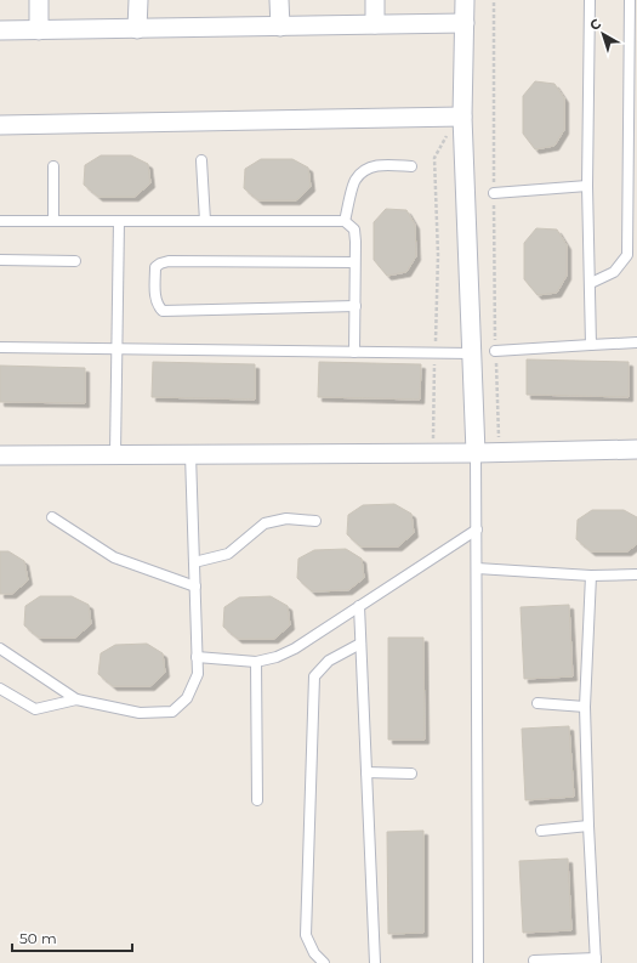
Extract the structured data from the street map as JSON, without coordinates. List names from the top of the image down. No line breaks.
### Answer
{"scale_bar":"50 m","north":"top left"}
